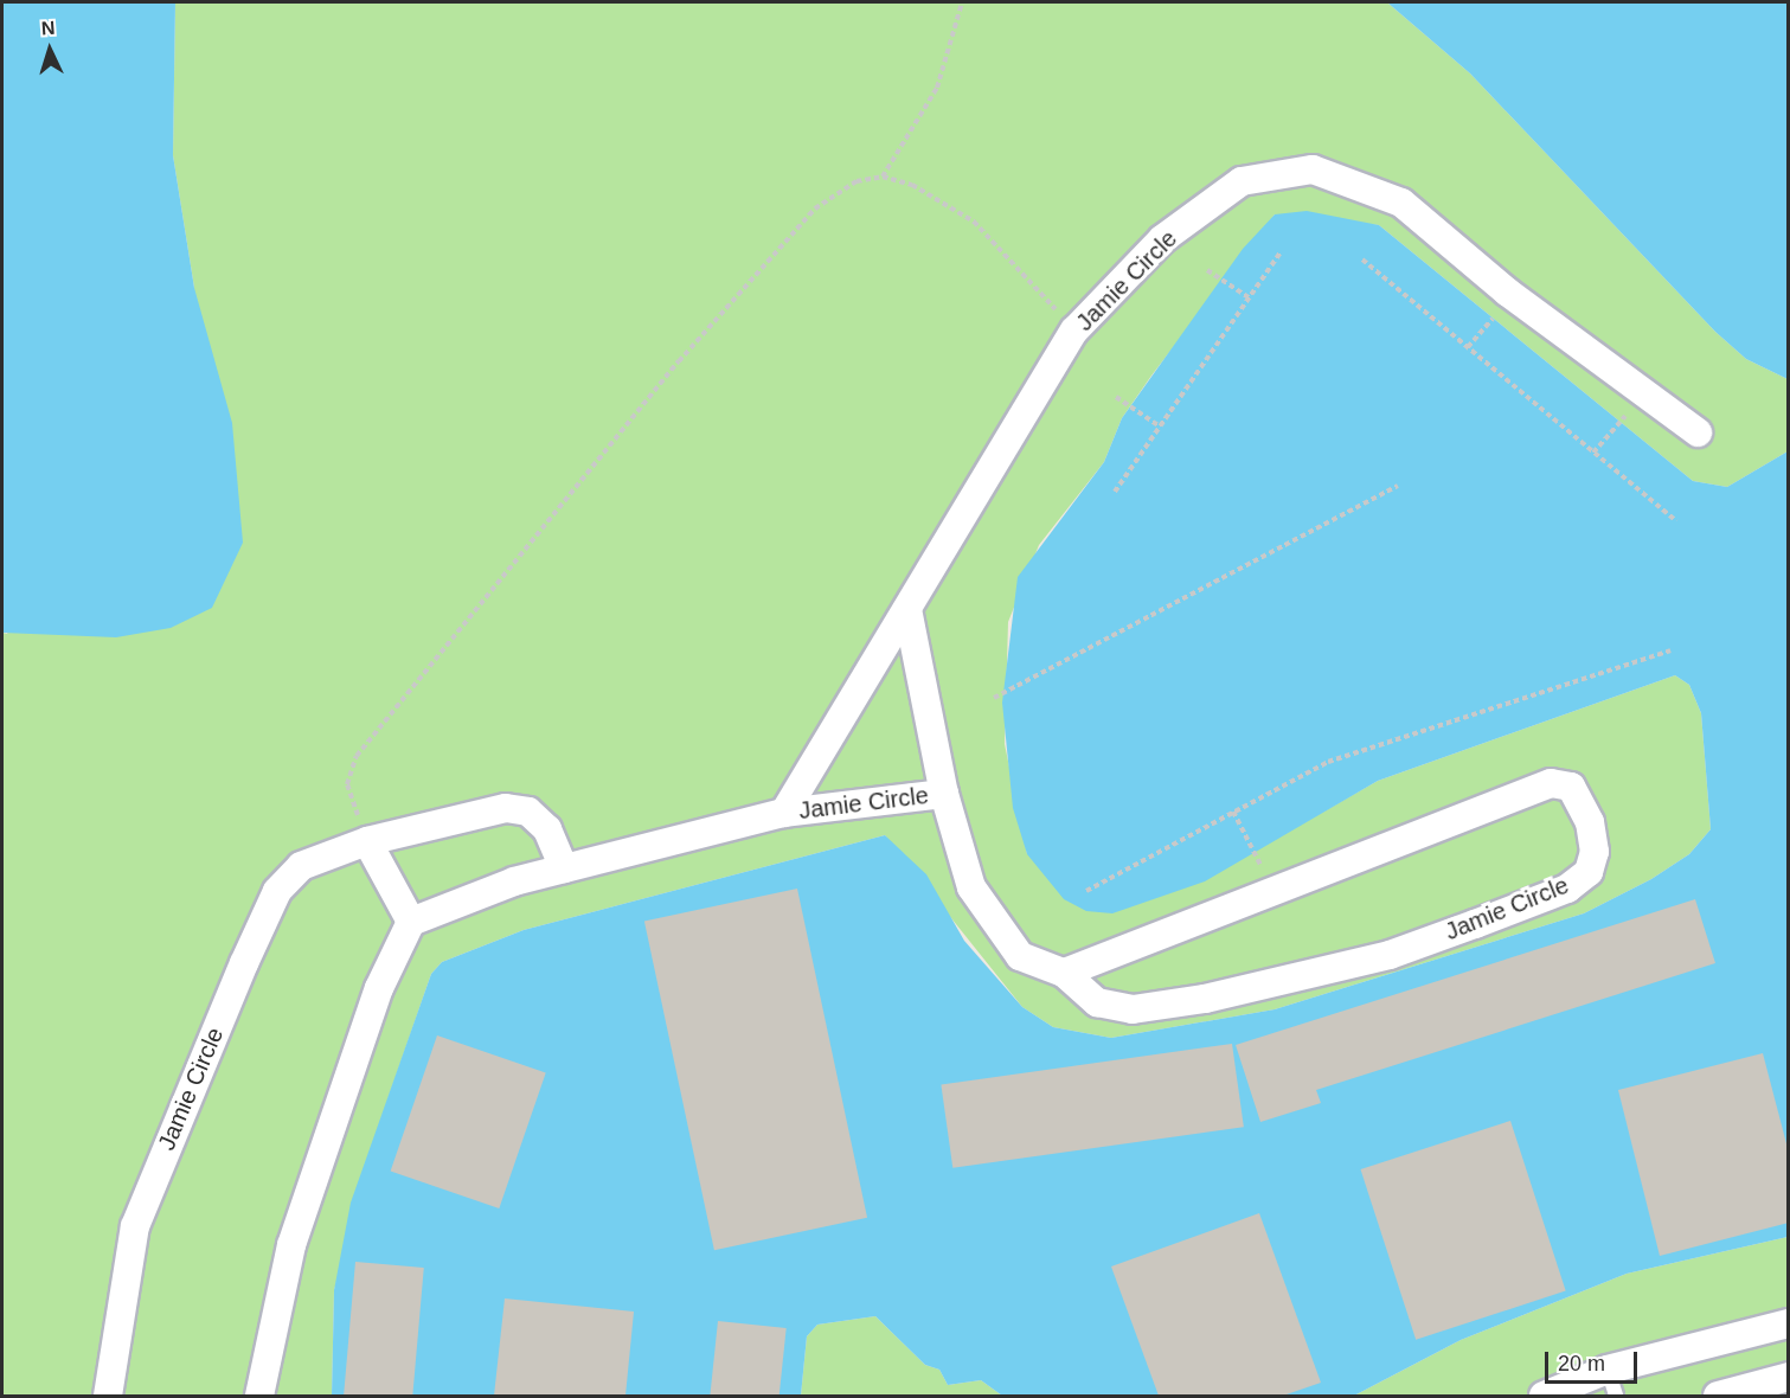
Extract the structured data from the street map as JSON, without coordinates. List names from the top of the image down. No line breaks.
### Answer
{"streets":{"street":["Jamie Circle"]},"scale_bar":"20 m","north":"top"}
